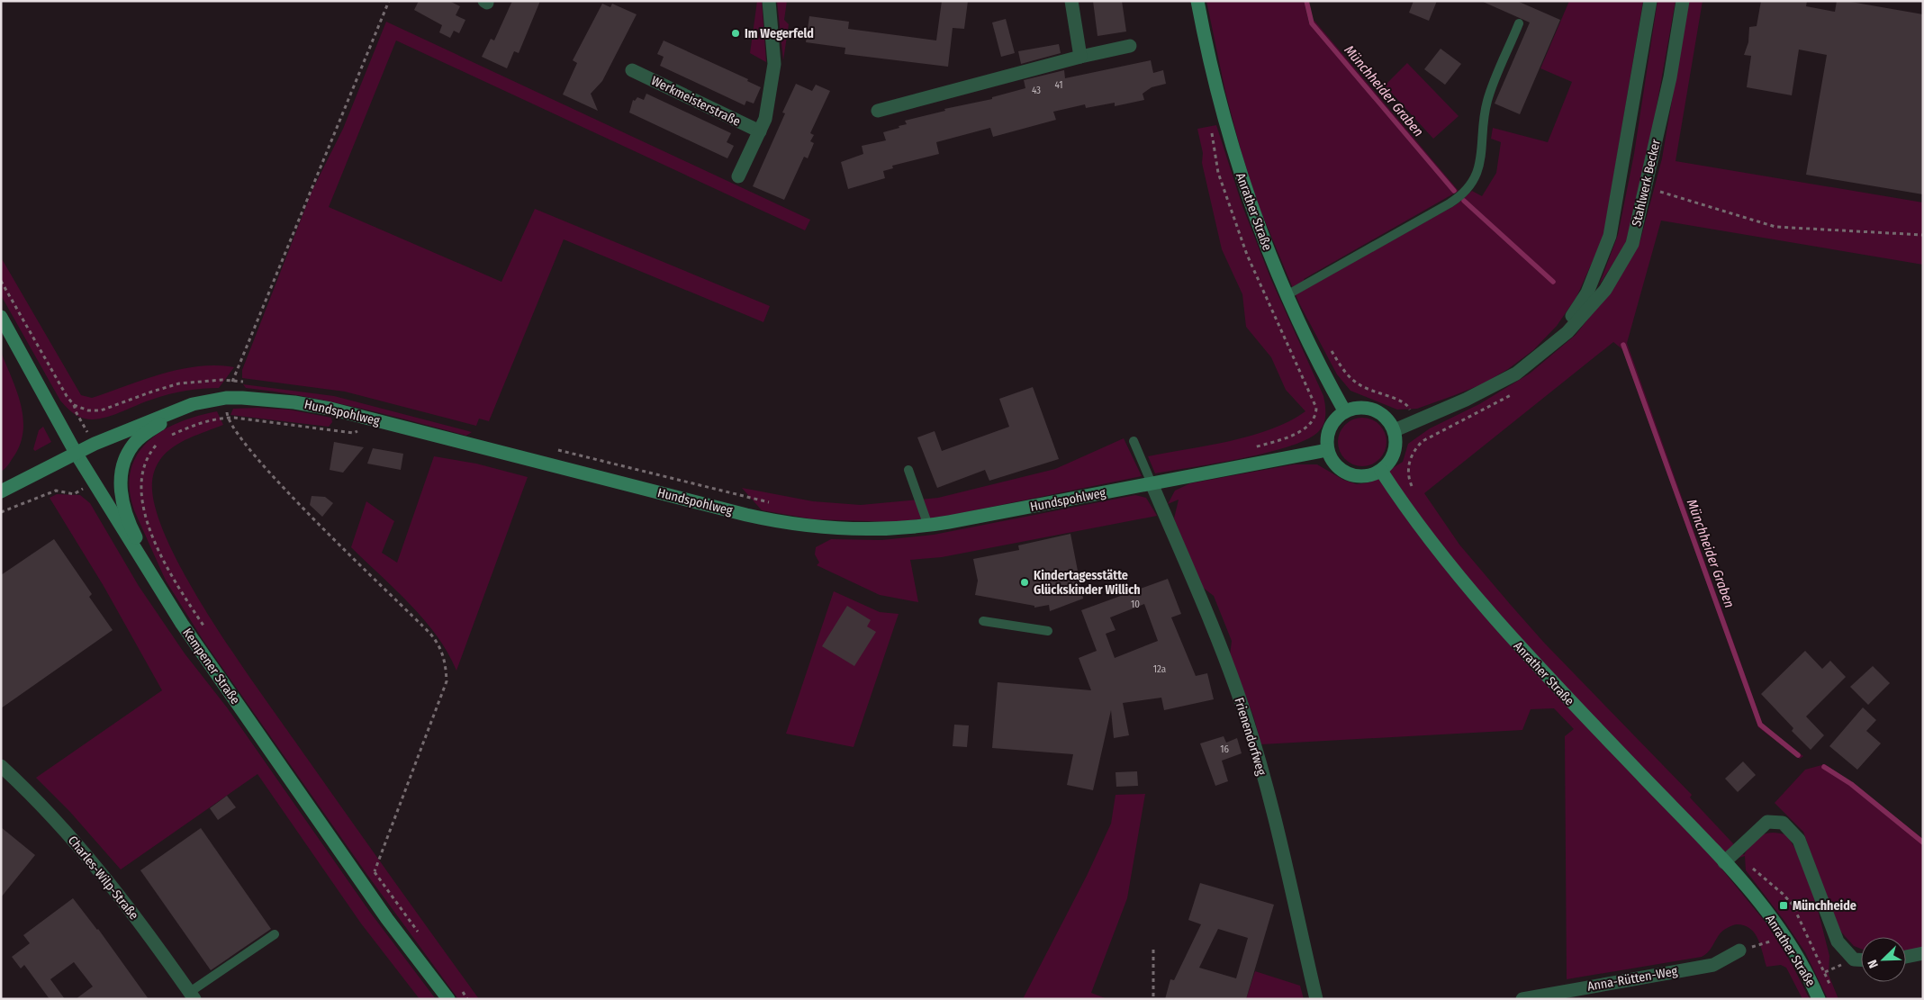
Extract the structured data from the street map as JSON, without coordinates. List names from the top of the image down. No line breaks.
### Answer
{"streets":{"street":["Werkmeisterstraße","Stahlwerk Becker","Anrather Straße","Hundspohlweg","Kempener Straße","Frienendorfweg","Charles-Wilp-Straße","Anna-Rütten-Weg"]},"crossings":[["Stahlwerk Becker","Anrather Straße"],["Stahlwerk Becker","Hundspohlweg"],["Anrather Straße","Hundspohlweg"],["Hundspohlweg","Kempener Straße"],["Hundspohlweg","Frienendorfweg"]],"water":["Münchheider Graben"],"places":{"other":["Im Wegerfeld","Kindertagesstätte Glückskinder Willich"],"transit":["Münchheide"]},"house_numbers":["41","43","10","12a","16"],"north":"bottom left"}
